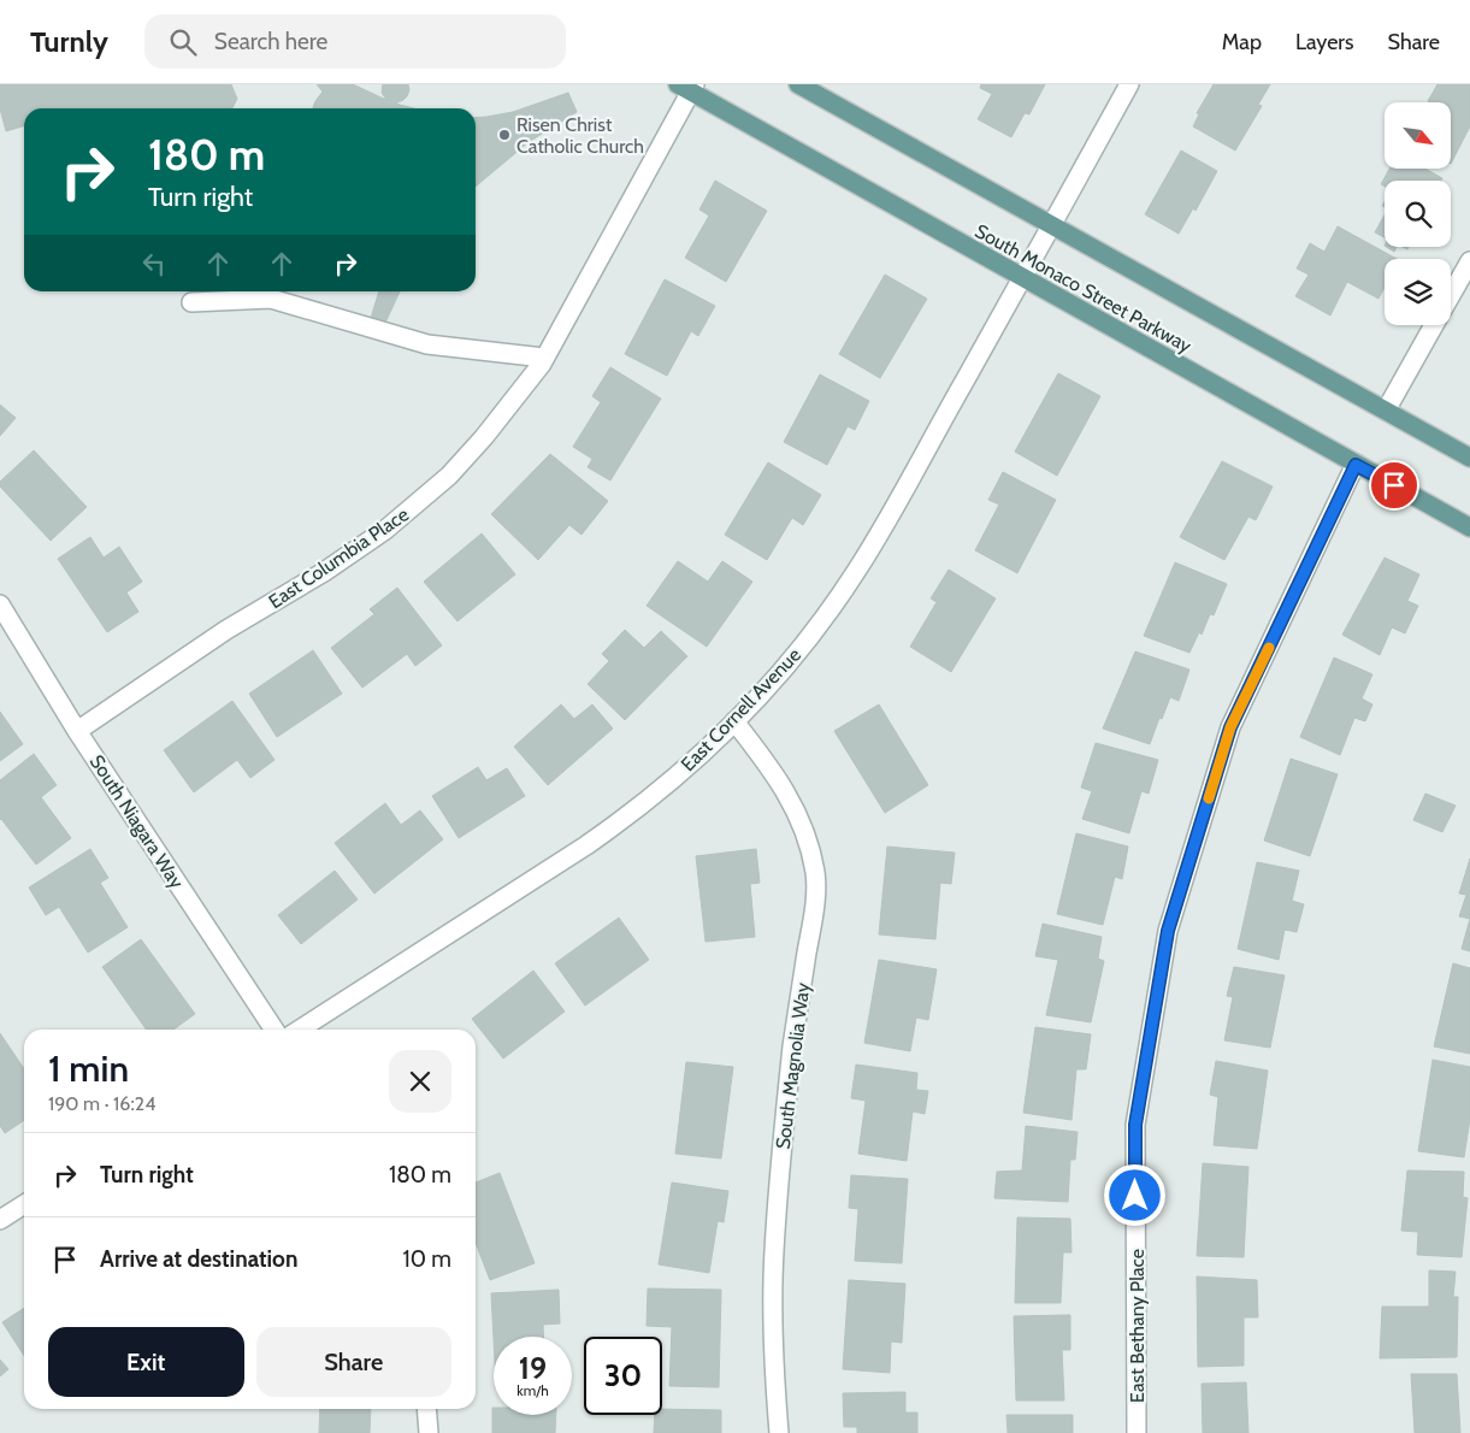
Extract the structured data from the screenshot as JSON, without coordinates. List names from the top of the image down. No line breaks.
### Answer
{"streets":{"main road":["South Monaco Street Parkway"],"street":["East Columbia Place","East Cornell Avenue","South Niagara Way","South Magnolia Way","East Bethany Place"]},"crossings":[["South Monaco Street Parkway","East Columbia Place"],["South Monaco Street Parkway","East Cornell Avenue"],["South Monaco Street Parkway","East Bethany Place"],["East Columbia Place","South Niagara Way"],["East Cornell Avenue","South Magnolia Way"]],"places":["Risen Christ Catholic Church"],"north":"bottom right","page":{"header":"Turnly","search":"Search here","nav":["Map","Layers","Share"],"turn":["180 m","Turn right"],"heading":["1 min","190 m · 16:24"],"list":[{"name":"Turn right","value":"180 m"},{"name":"Arrive at destination","value":"10 m"}],"buttons":["Exit","Share"],"speed":"19 km/h","limit":"30"}}
